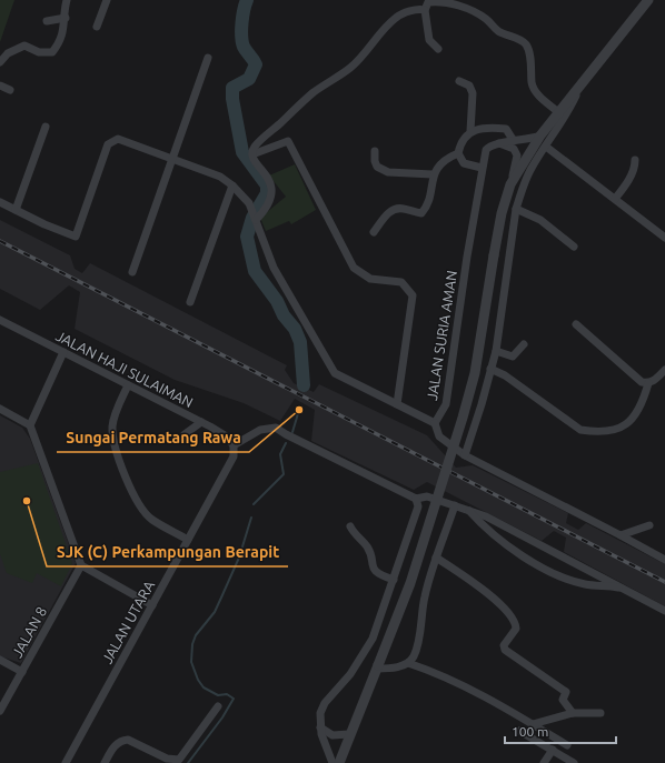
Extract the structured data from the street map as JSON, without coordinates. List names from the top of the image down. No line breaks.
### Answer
{"streets":{"street":["JALAN SURIA AMAN","JALAN HAJI SULAIMAN","JALAN UTARA","JALAN 8"]},"crossings":[["JALAN HAJI SULAIMAN","JALAN UTARA"]],"places":["Sungai Permatang Rawa","SJK (C) Perkampungan Berapit"],"scale_bar":"100 m"}
